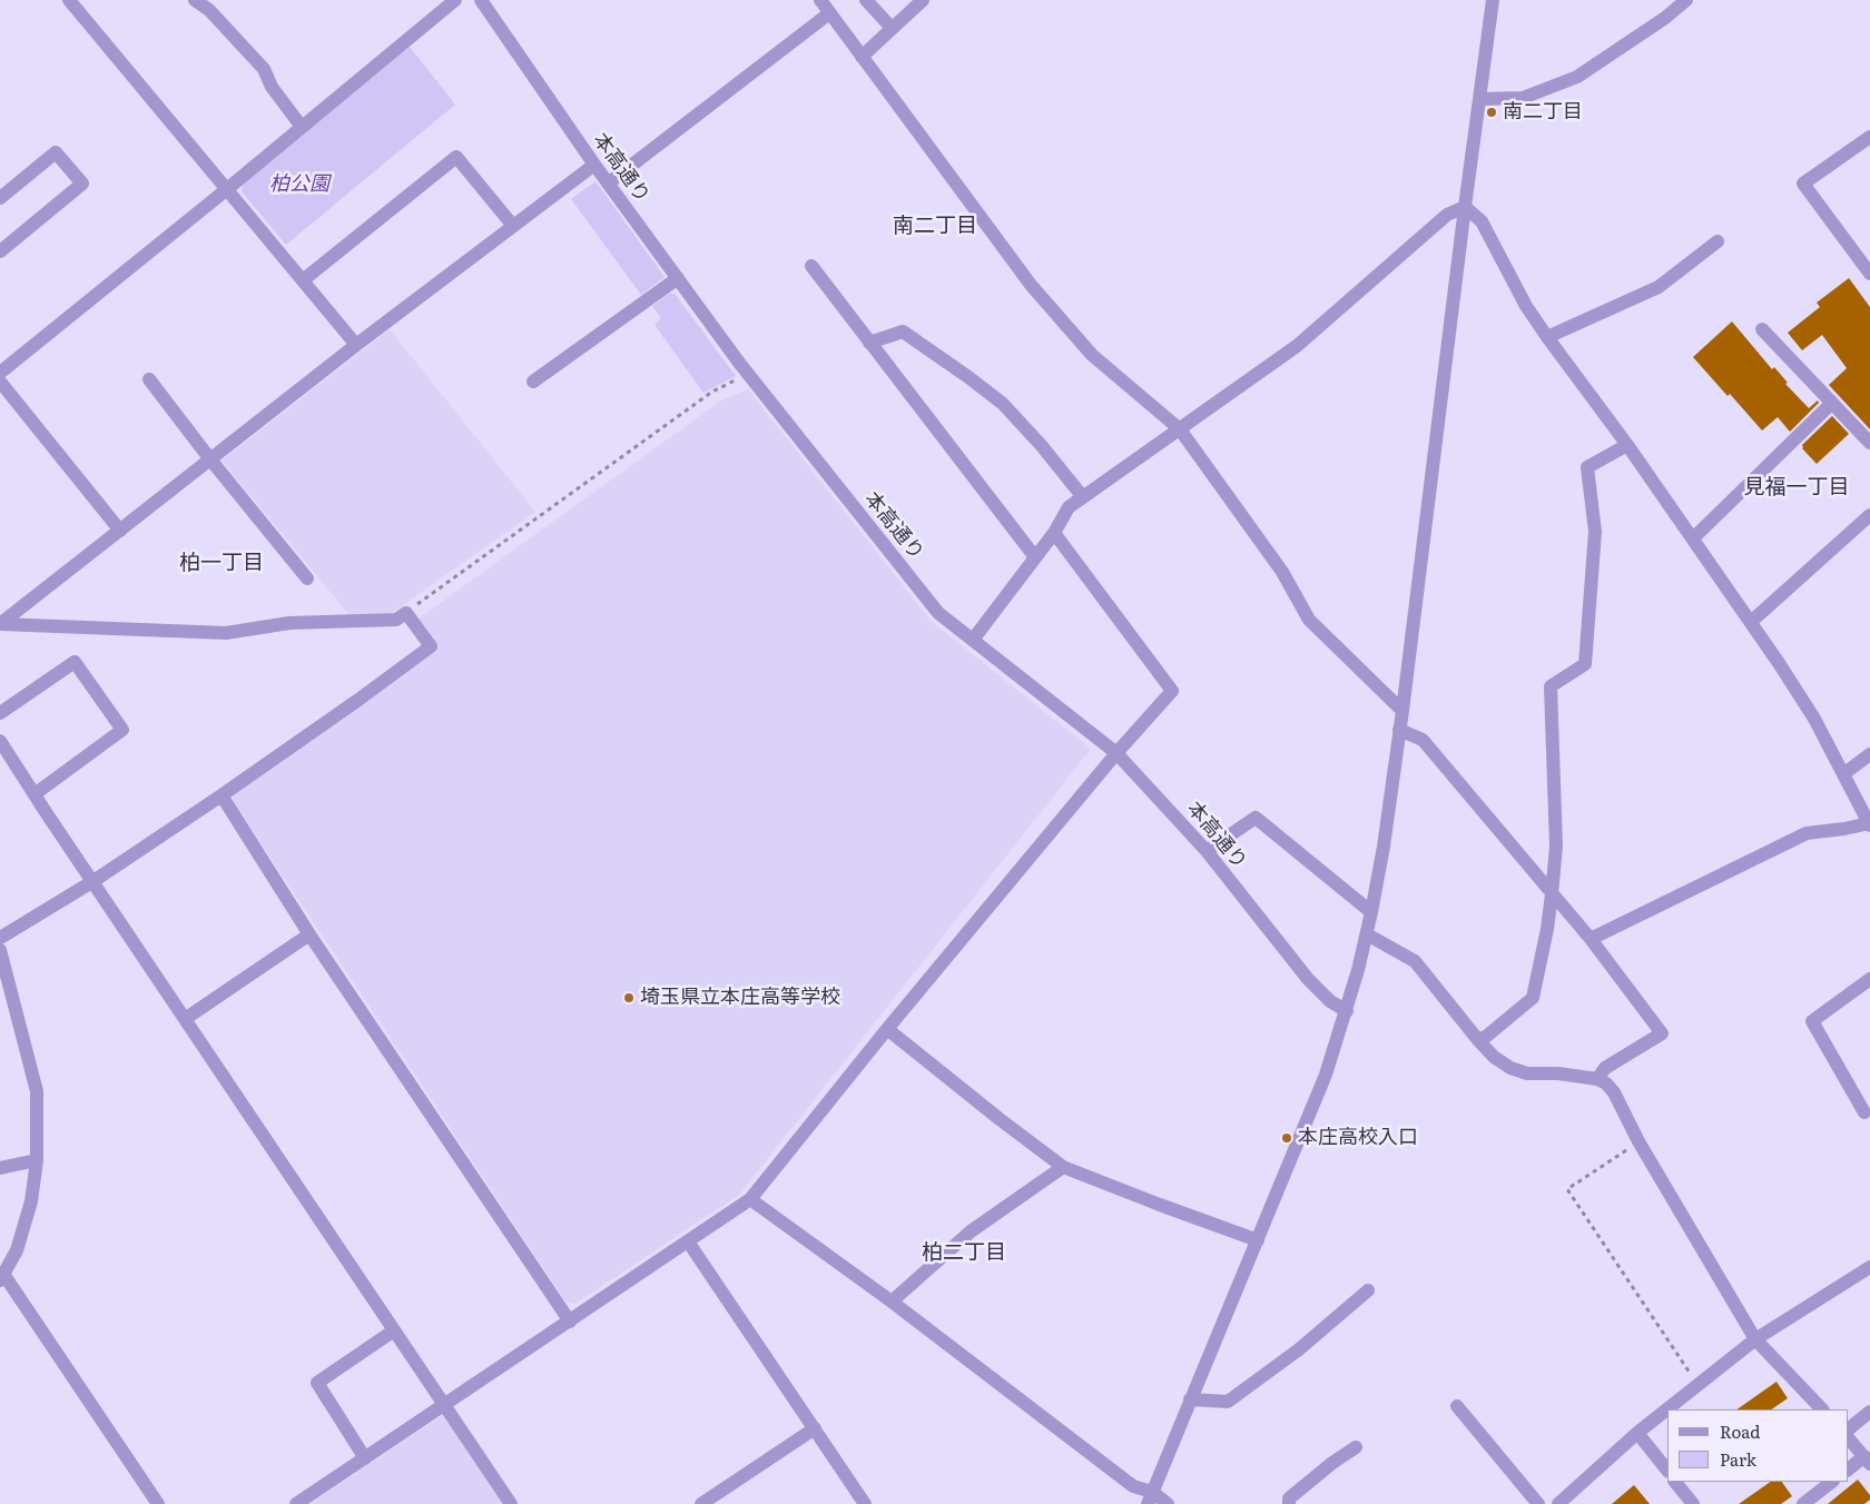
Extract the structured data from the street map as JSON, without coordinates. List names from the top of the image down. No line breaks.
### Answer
{"streets":{"street":["本高通り"]},"districts":["南二丁目","見福一丁目","柏一丁目","柏二丁目"],"parks":["柏公園"],"places":["南二丁目","埼玉県立本庄高等学校","本庄高校入口"],"legend":["Road","Park"]}
